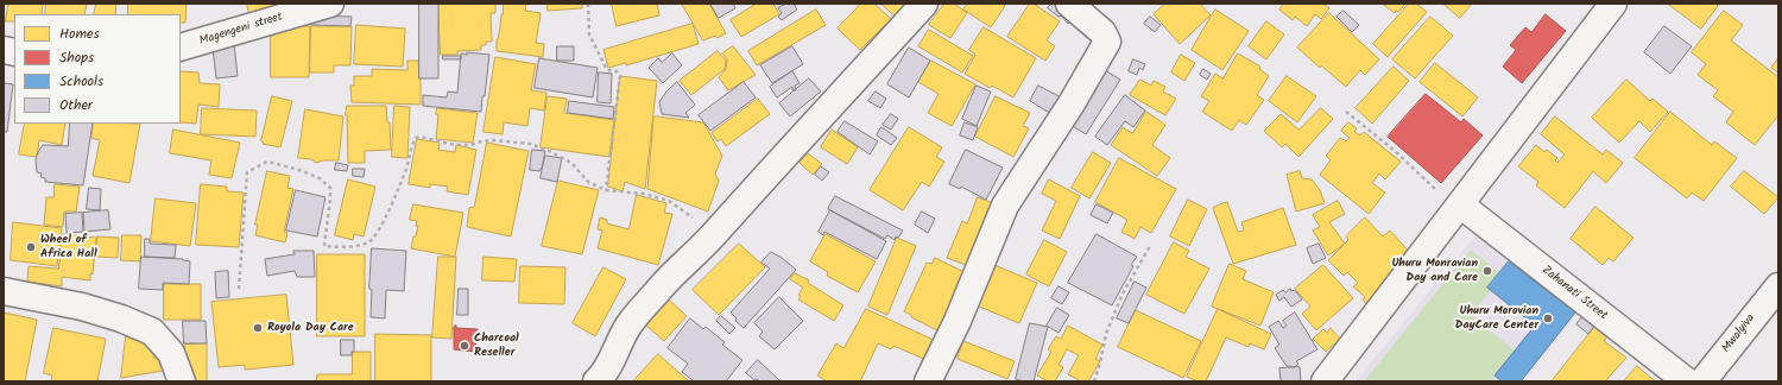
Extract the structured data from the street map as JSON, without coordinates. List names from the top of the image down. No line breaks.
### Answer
{"streets":{"street":["Magengeni street","Zahanati Street","Mwalyiva"]},"places":["Wheel of Africa Hall","Uhuru Monravian Day and Care","Uhuru Morovian DayCare Center","Royola Day Care","Charcoal Reseller"],"legend":["Homes","Shops","Schools","Other"]}
